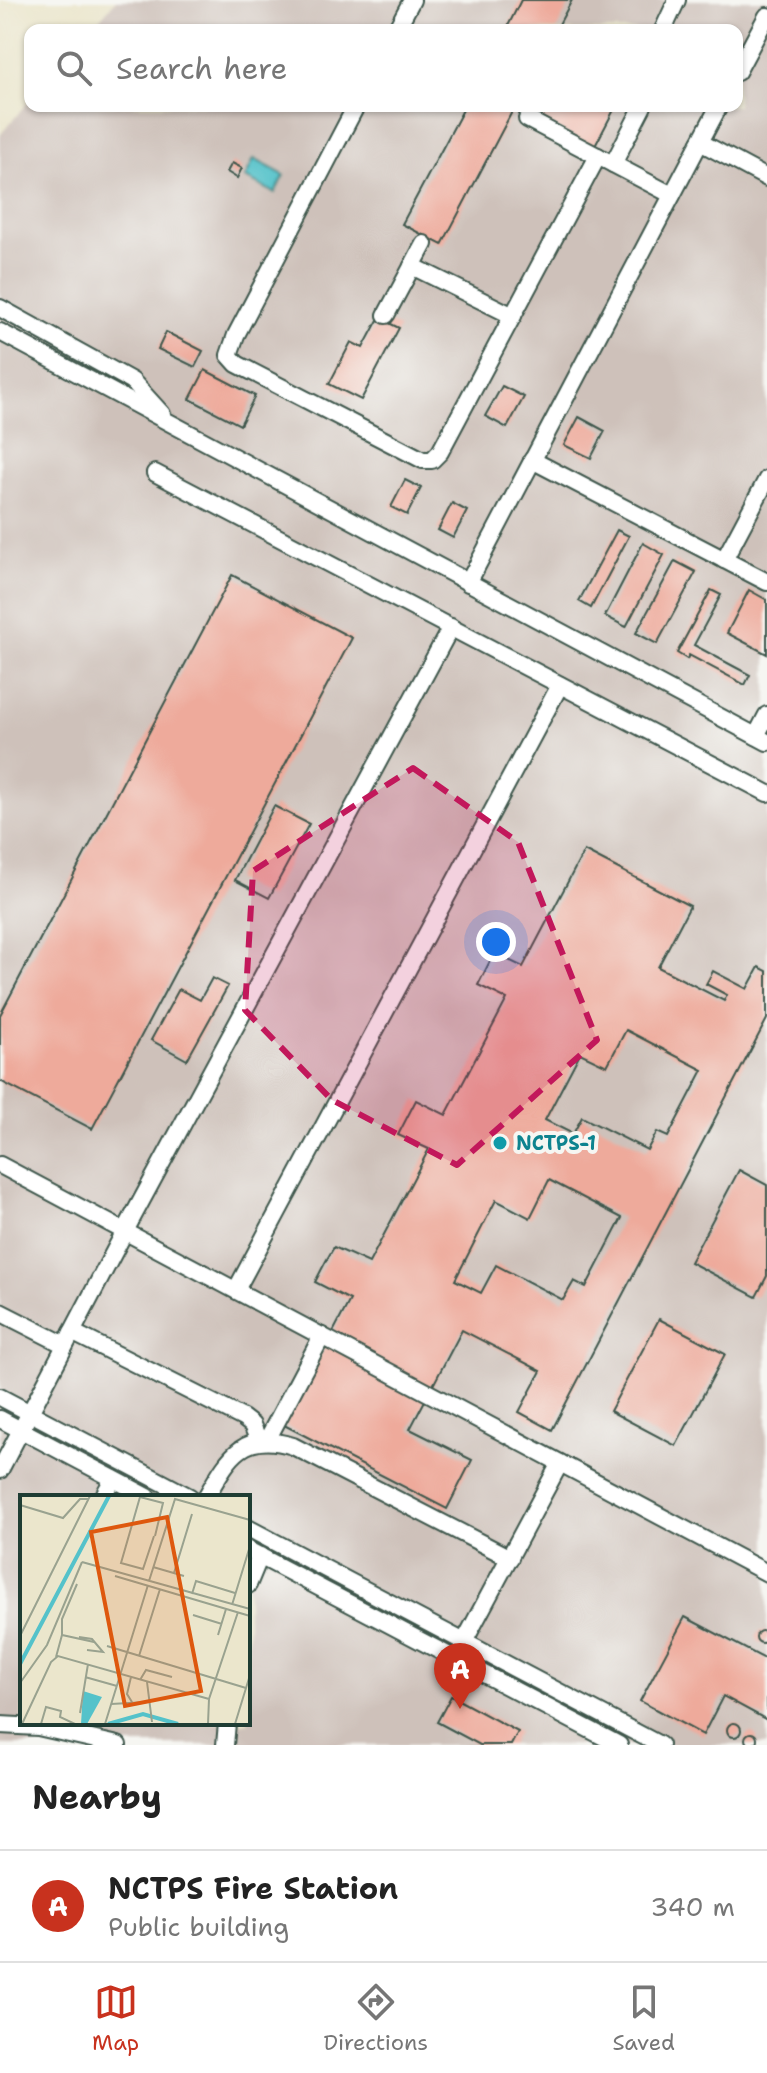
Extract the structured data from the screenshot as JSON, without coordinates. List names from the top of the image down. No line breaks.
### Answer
{"places":["NCTPS-1"],"page":{"search":"Search here","pins":"A","heading":"Nearby","list":[{"mark":"A","name":"NCTPS Fire Station","note":"Public building","value":"340 m"}],"nav":["Map","Directions","Saved"]}}
